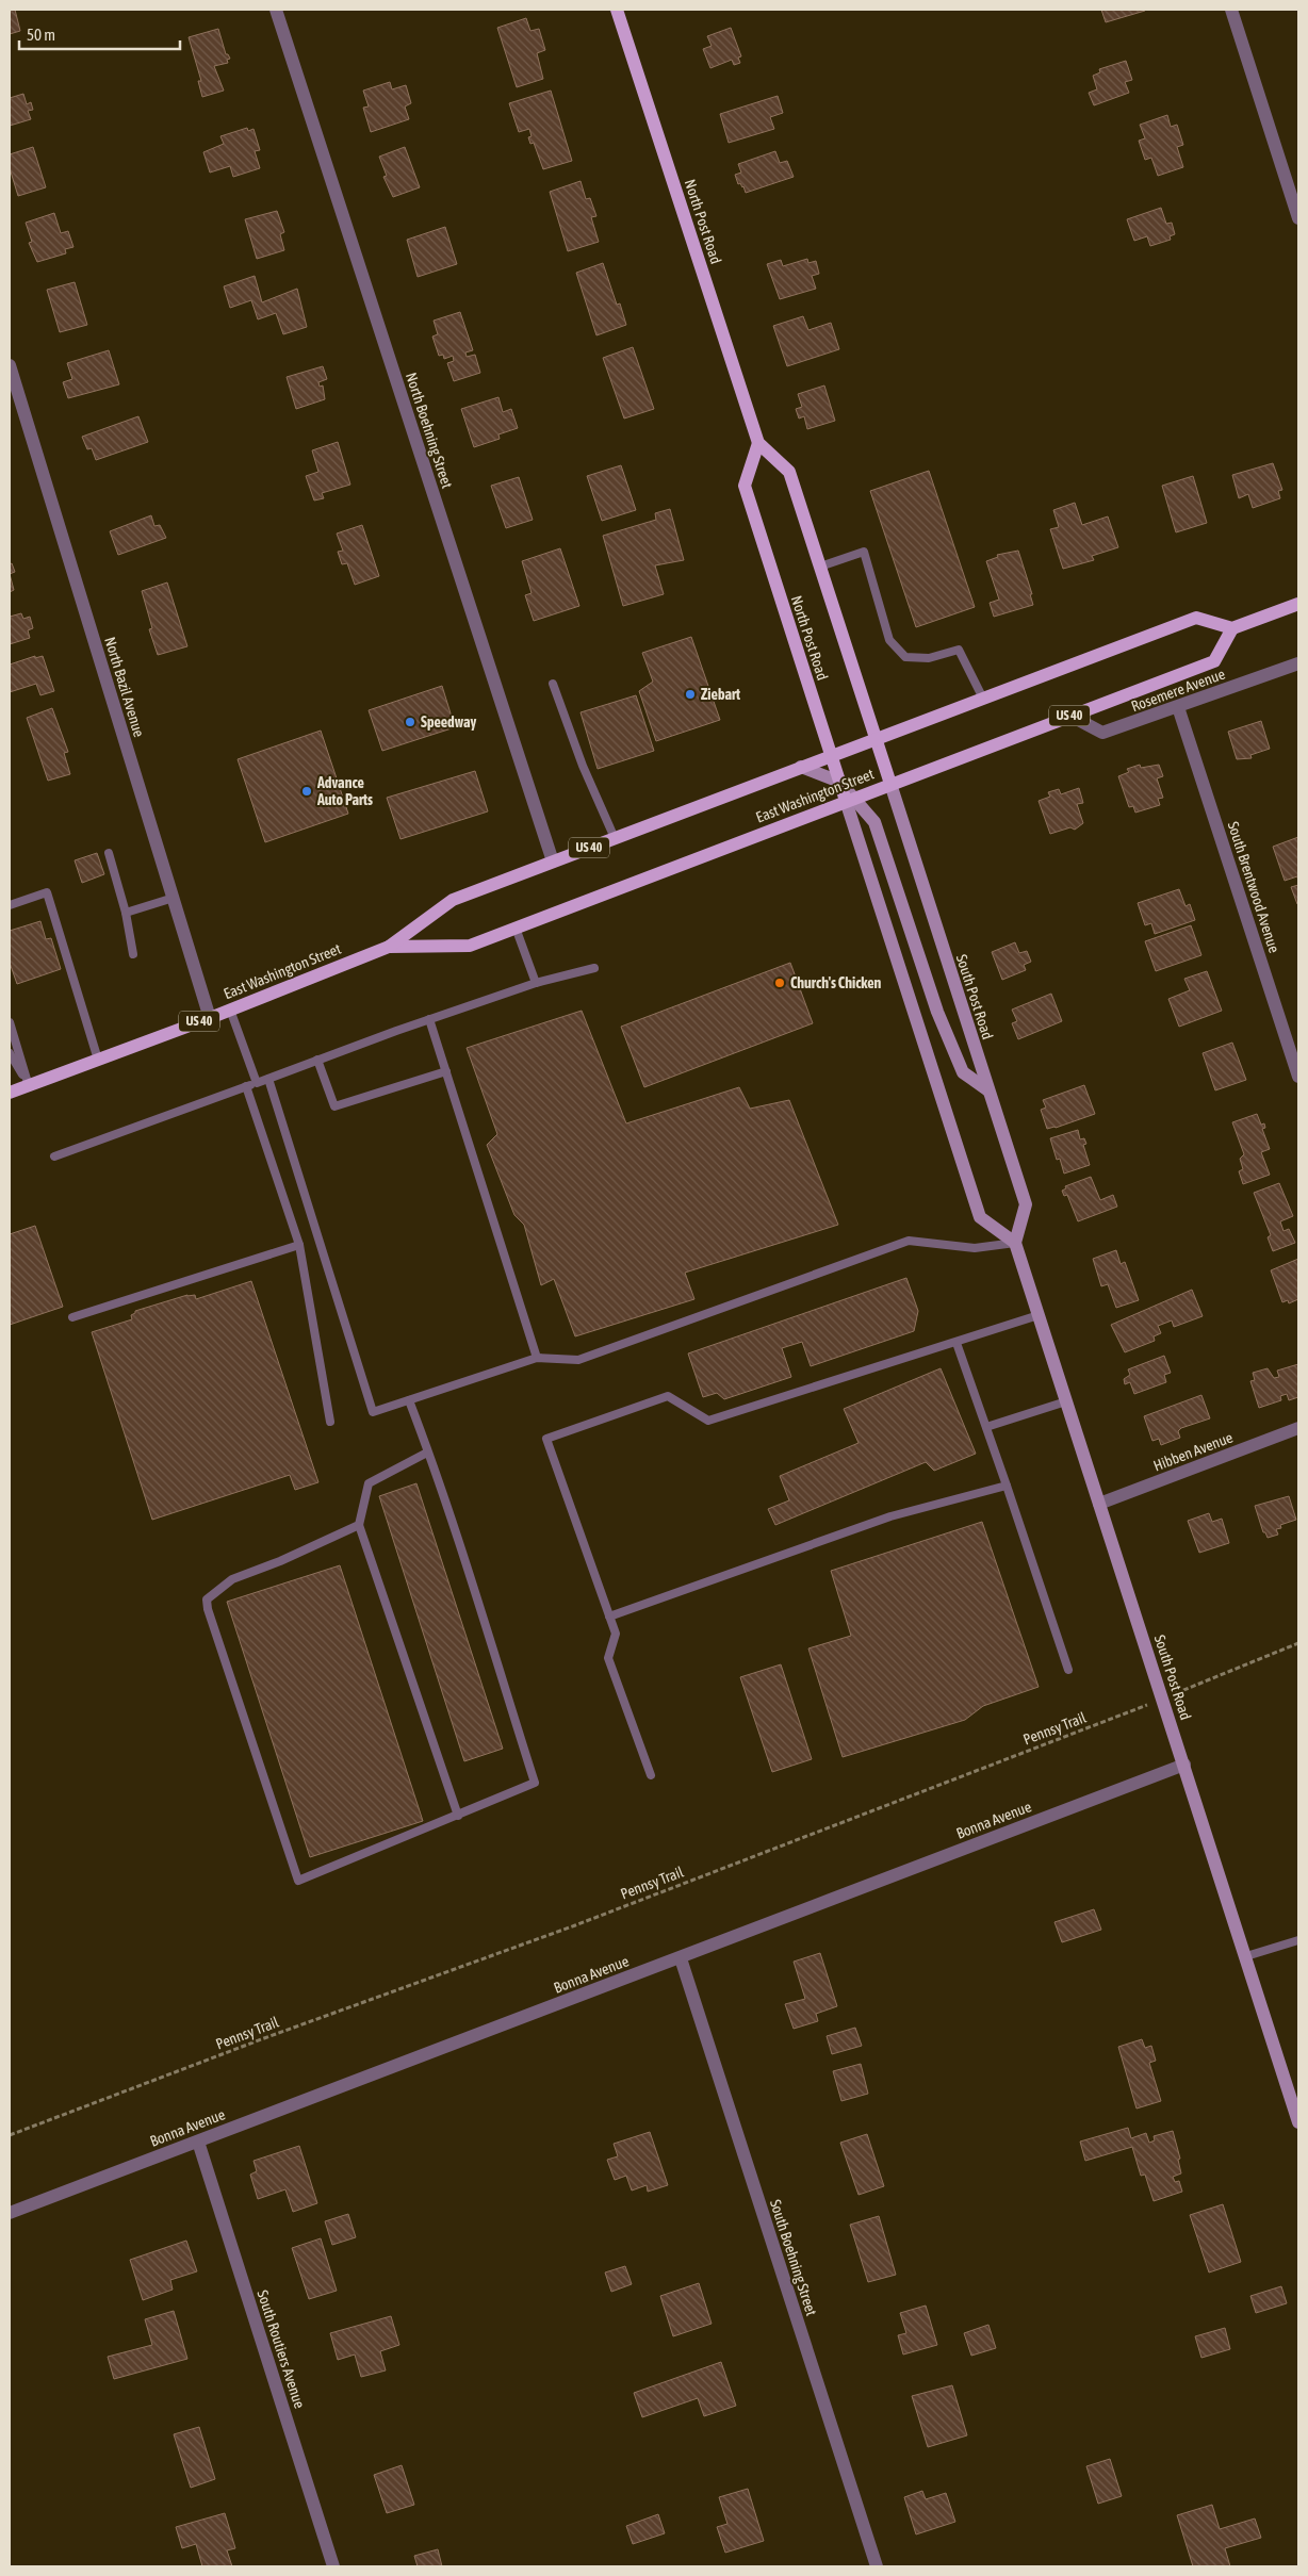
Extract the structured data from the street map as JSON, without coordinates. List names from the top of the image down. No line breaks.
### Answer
{"streets":{"main road":["North Post Road","US 40","East Washington Street","South Post Road"],"street":["North Boehning Street","North Bazil Avenue","Rosemere Avenue","South Brentwood Avenue","Hibben Avenue","Bonna Avenue","South Boehning Street","South Routiers Avenue"],"path":["Pennsy Trail"]},"crossings":[["North Post Road","East Washington Street"],["North Post Road","South Post Road"],["North Boehning Street","East Washington Street"],["North Bazil Avenue","East Washington Street"],["Rosemere Avenue","East Washington Street"],["Rosemere Avenue","South Brentwood Avenue"],["East Washington Street","South Post Road"],["South Post Road","Hibben Avenue"],["South Post Road","Pennsy Trail"],["South Post Road","Bonna Avenue"],["Bonna Avenue","South Boehning Street"],["Bonna Avenue","South Routiers Avenue"]],"places":["Ziebart","Speedway","Advance Auto Parts","Church's Chicken"],"scale_bar":"50 m"}
